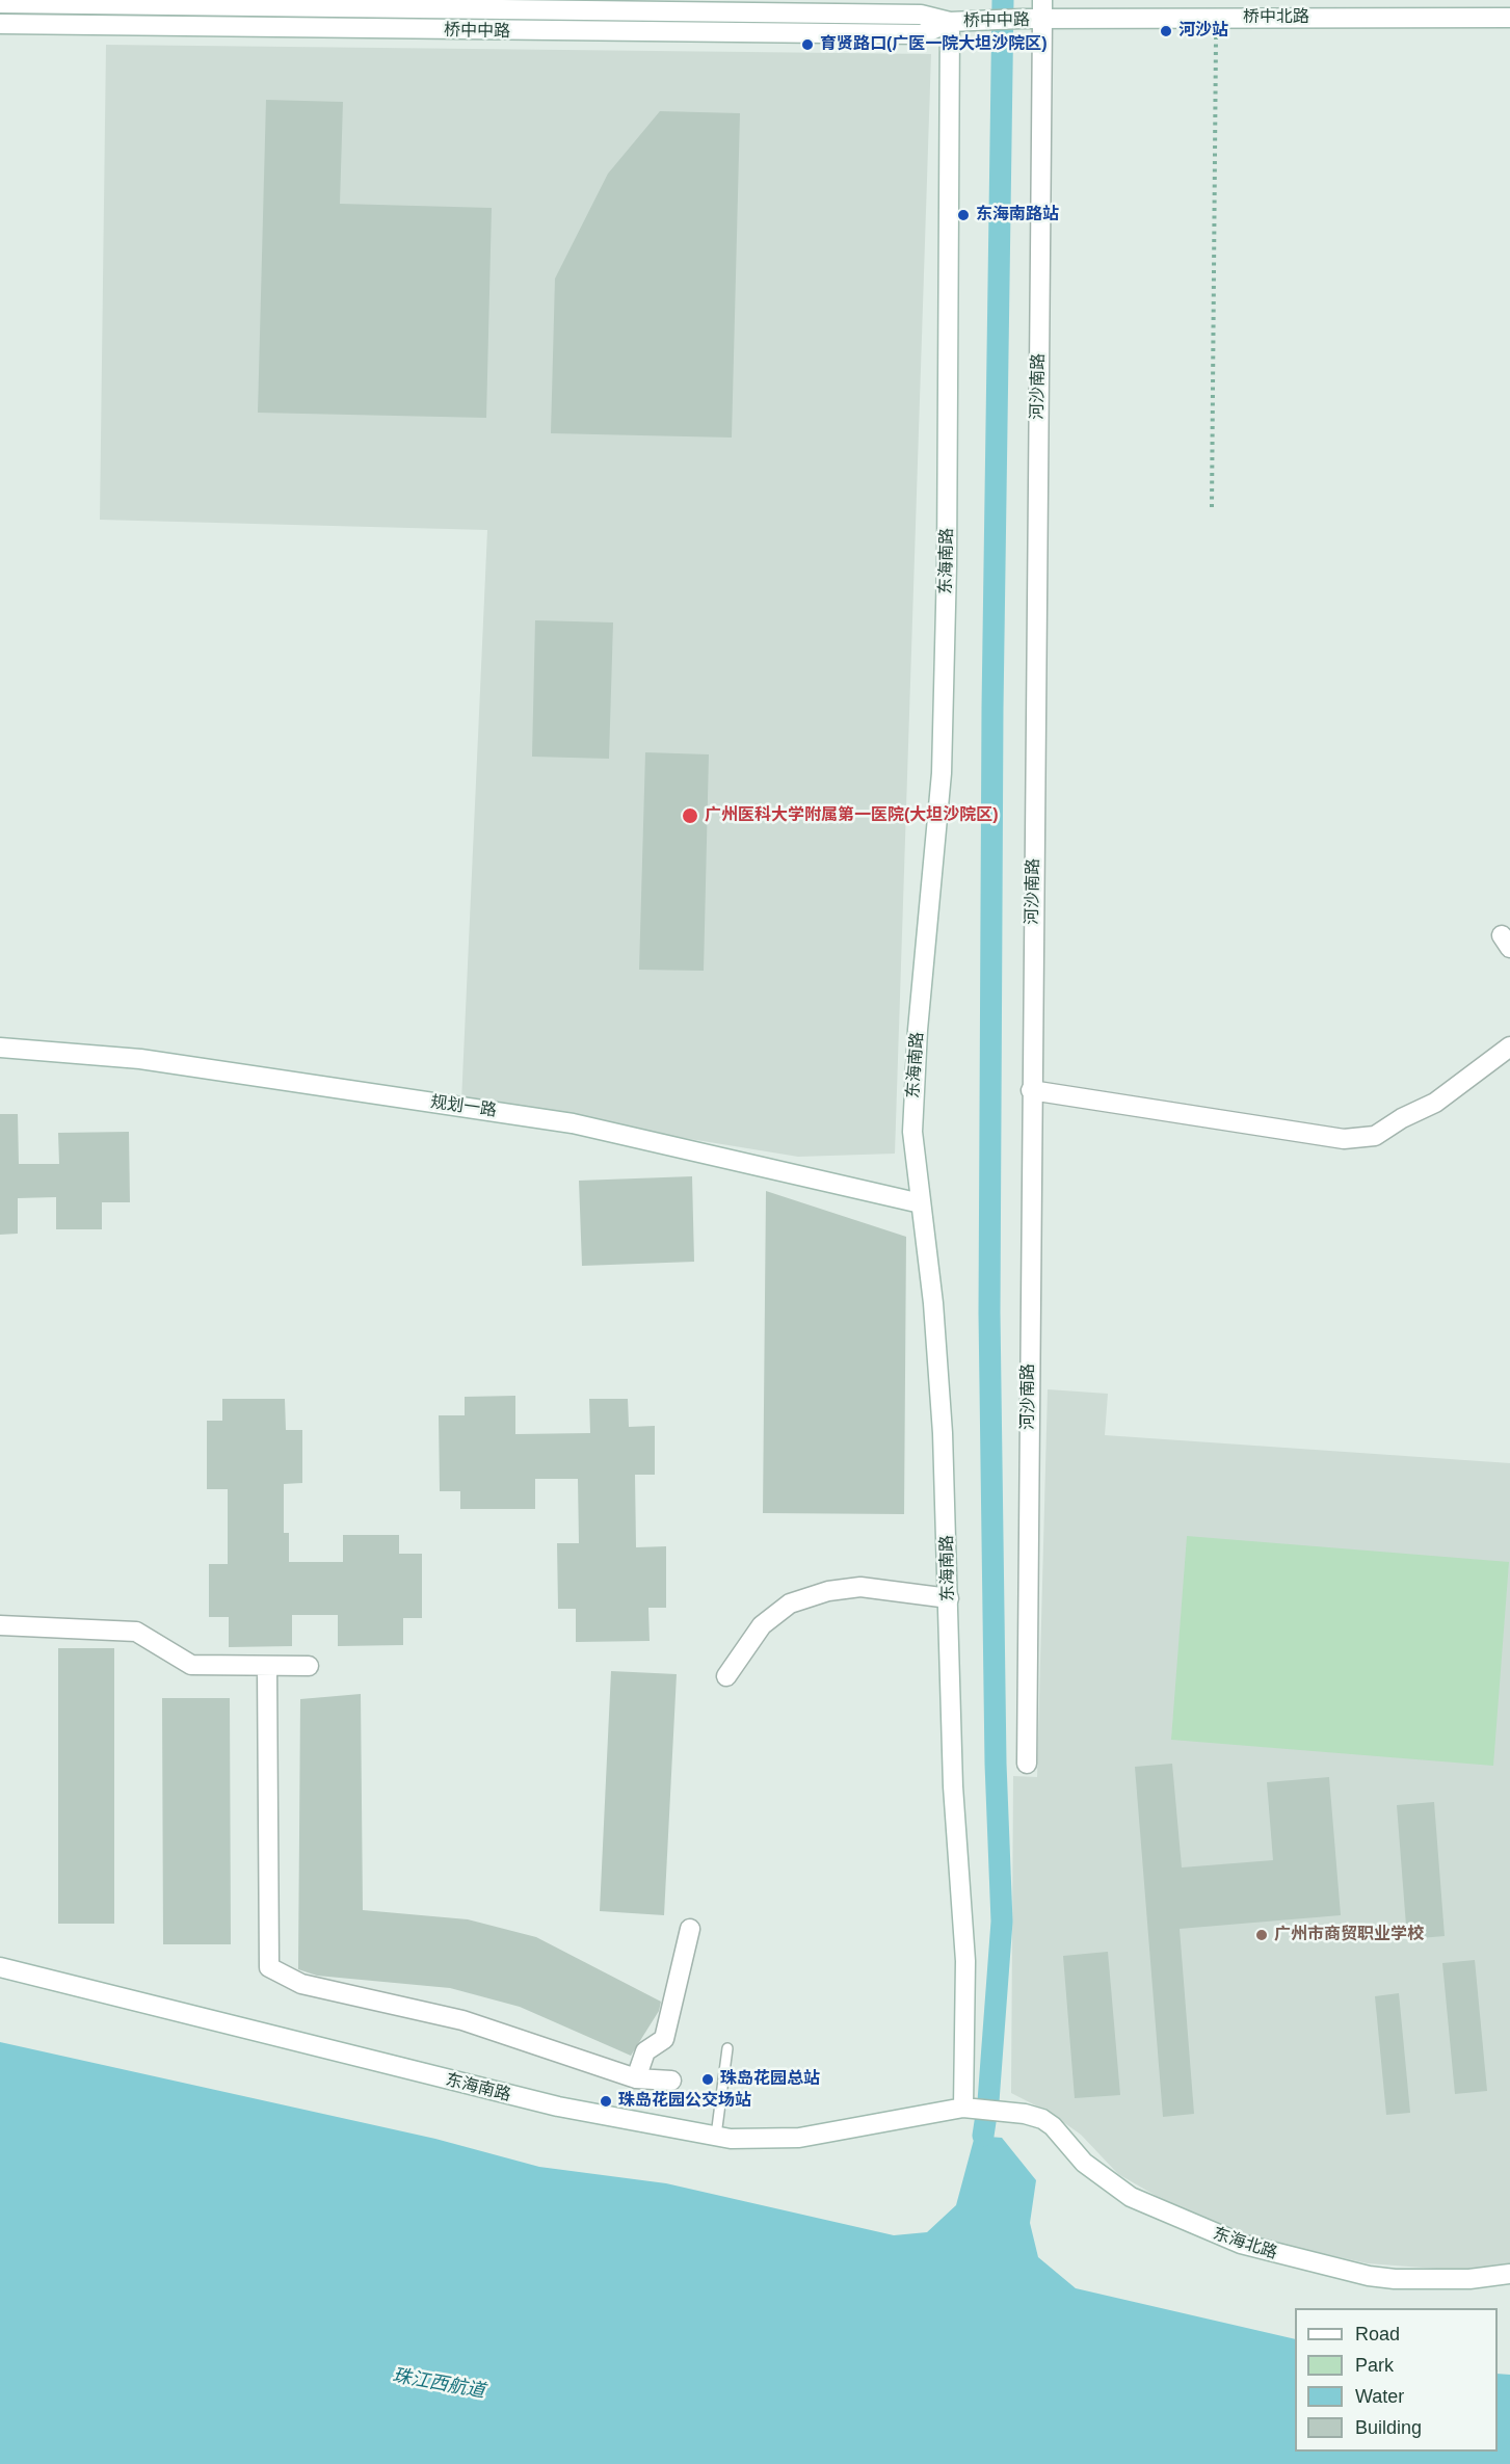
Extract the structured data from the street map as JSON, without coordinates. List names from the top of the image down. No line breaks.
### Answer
{"streets":{"street":["桥中北路","桥中中路","河沙南路","东海南路","规划一路","东海北路"]},"crossings":[["桥中北路","桥中中路"],["桥中北路","河沙南路"],["桥中中路","河沙南路"],["桥中中路","东海南路"],["东海南路","规划一路"],["东海南路","东海北路"]],"water":["珠江西航道"],"places":["河沙站","育贤路口(广医一院大坦沙院区)","东海南路站","广州医科大学附属第一医院(大坦沙院区)","广州市商贸职业学校","珠岛花园总站","珠岛花园公交场站"],"legend":["Road","Park","Water","Building"]}
